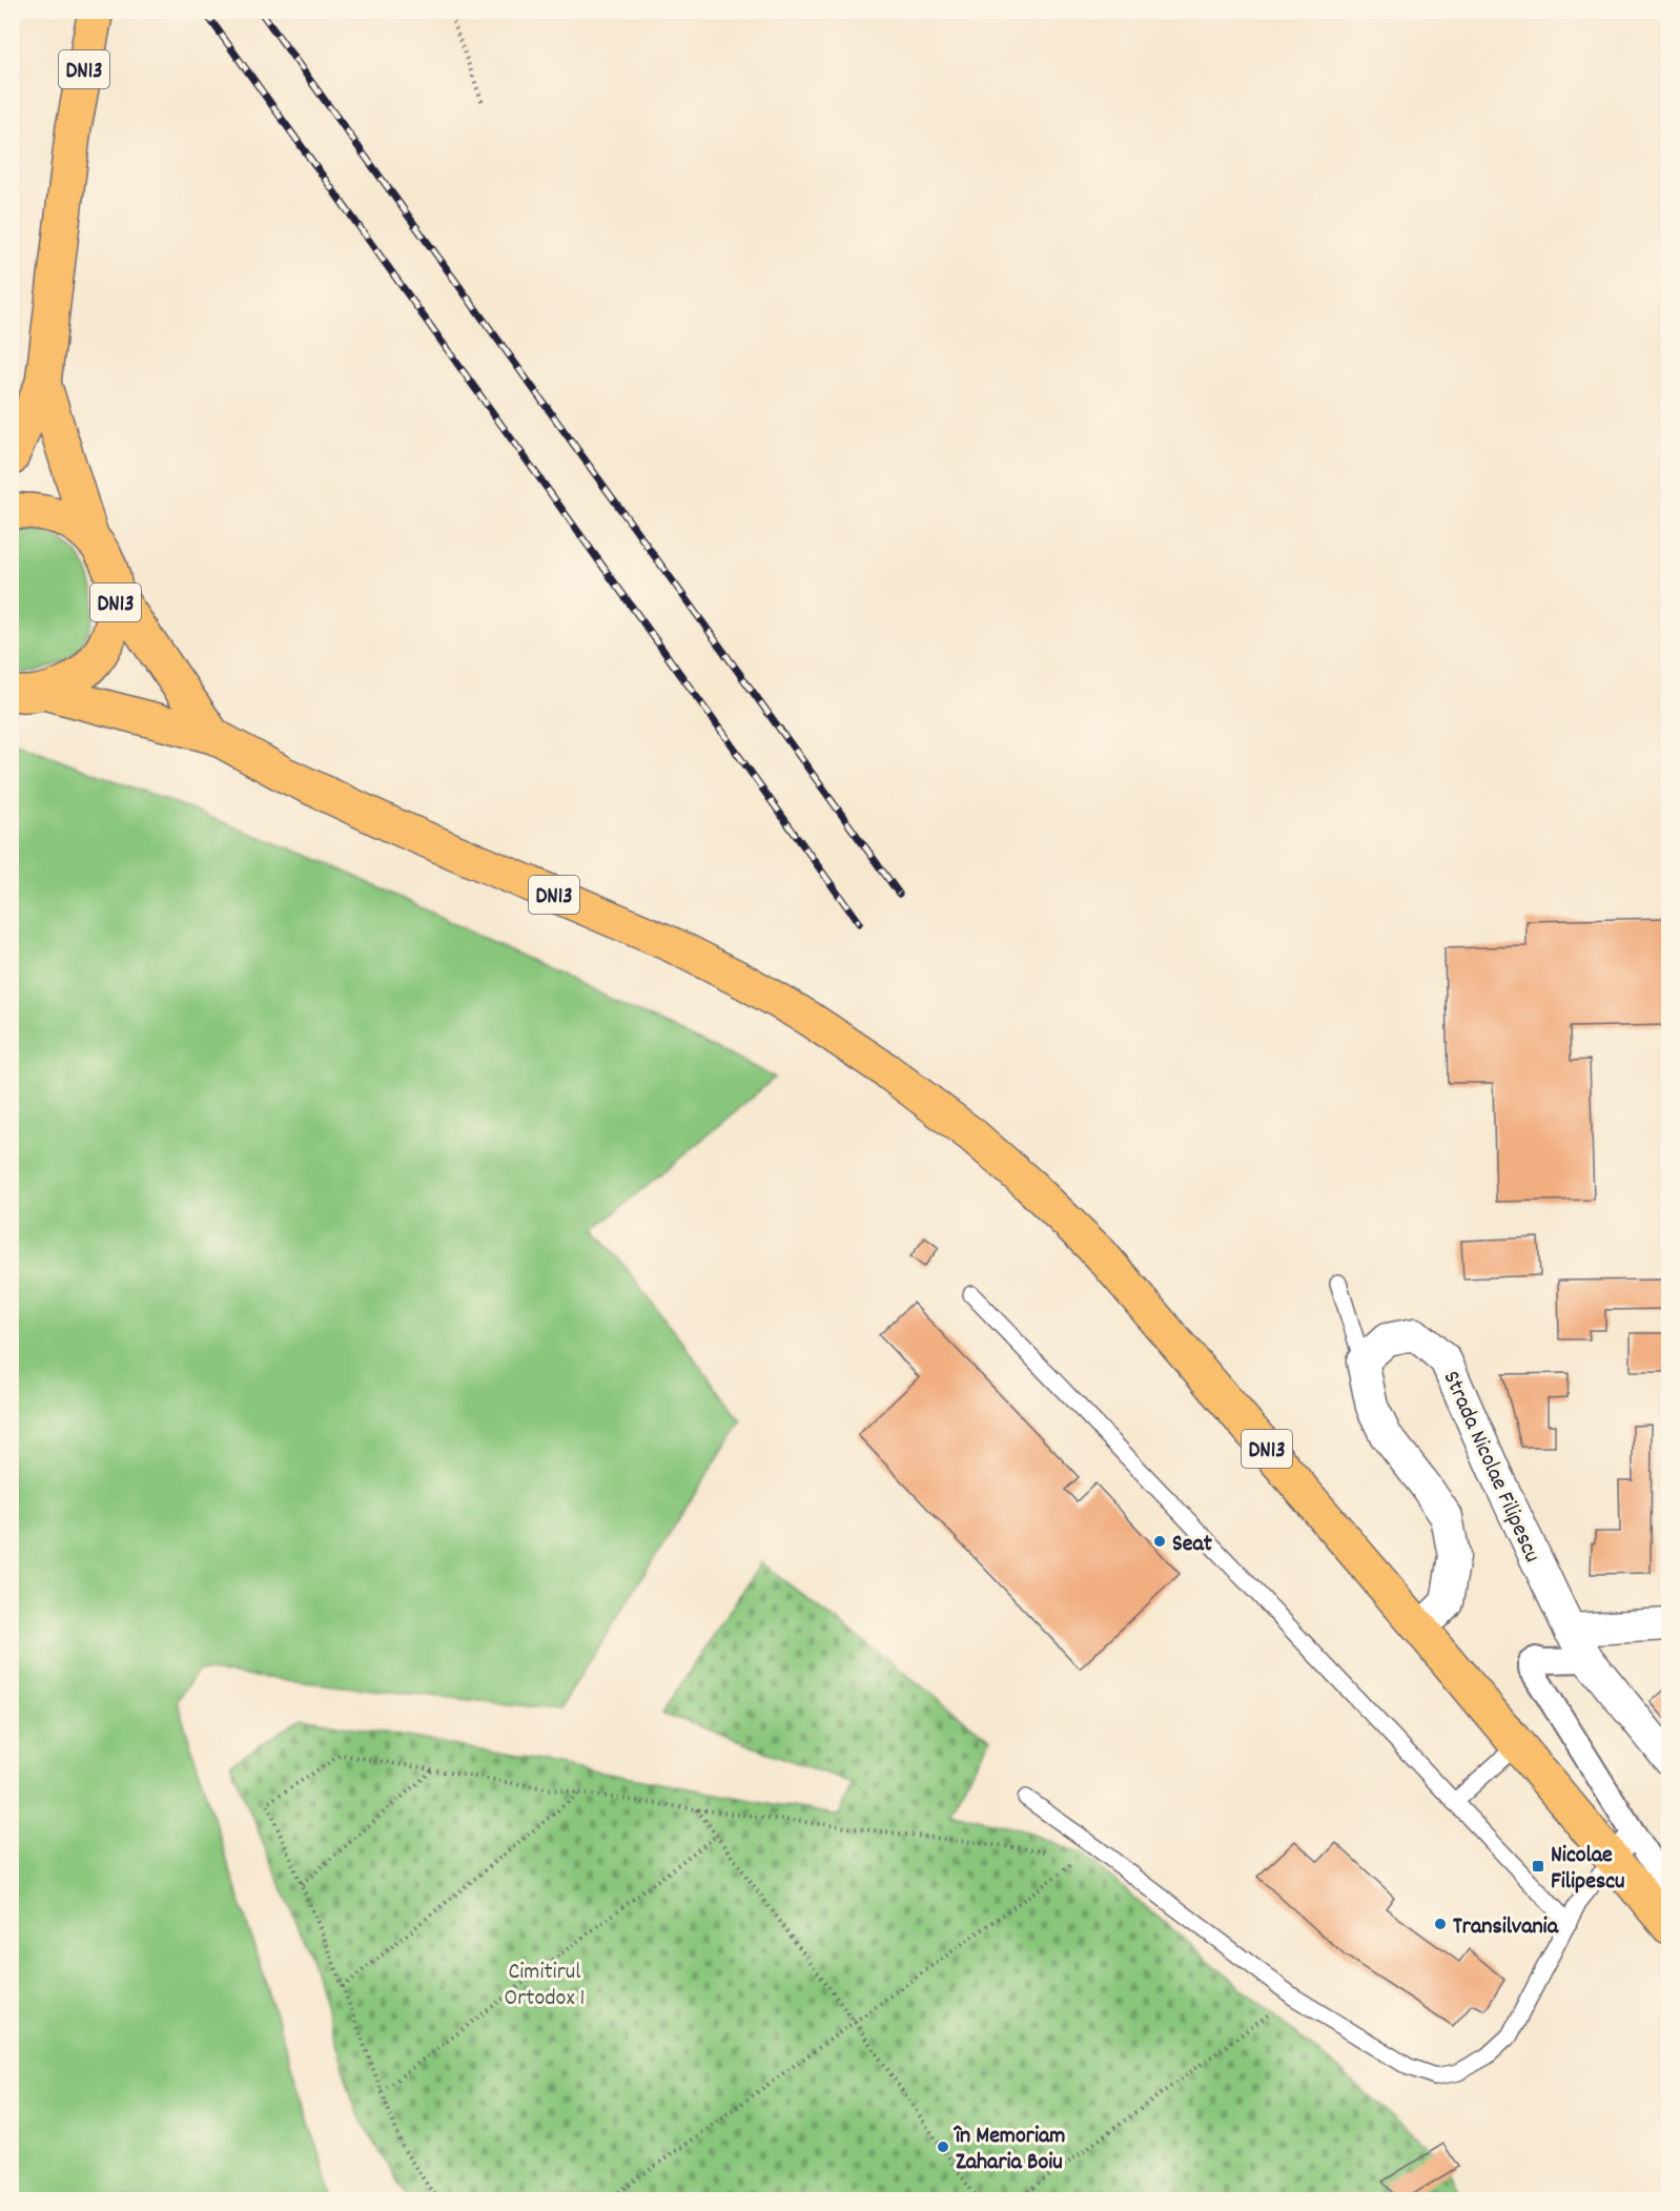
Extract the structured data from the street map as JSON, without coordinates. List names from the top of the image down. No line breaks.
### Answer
{"streets":{"highway":["DN13"],"street":["Strada Nicolae Filipescu"]},"parks":["Cimitirul Ortodox 1"],"places":{"other":["Seat","Transilvania","în Memoriam Zaharia Boiu"],"transit":["Nicolae Filipescu"]}}
